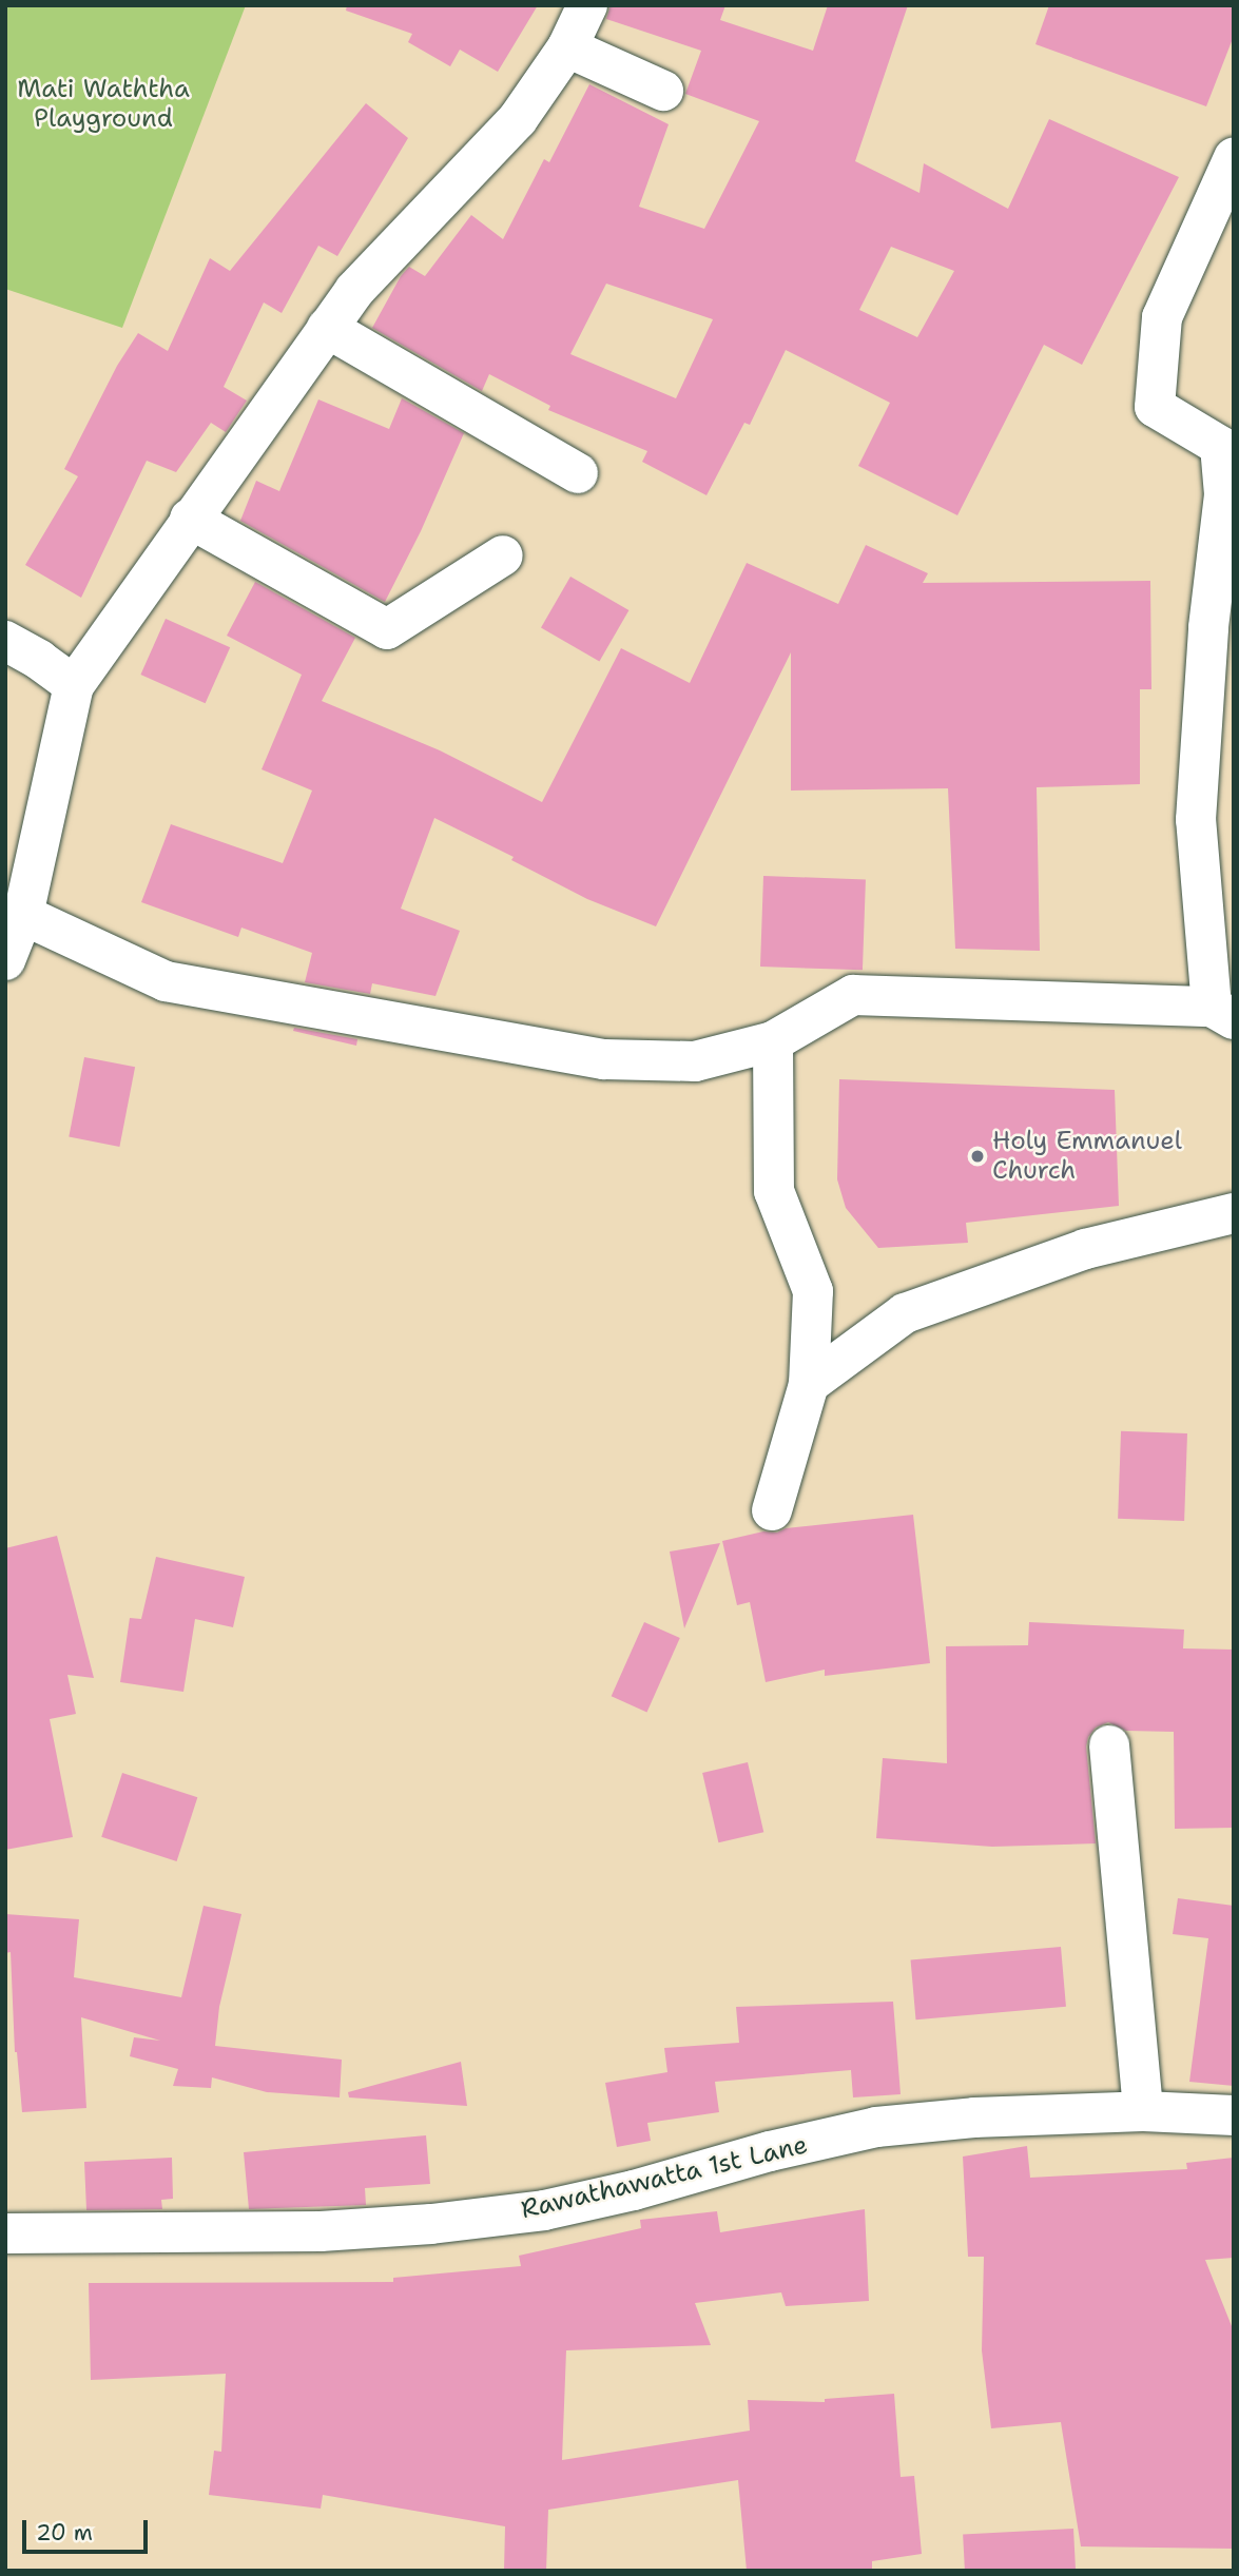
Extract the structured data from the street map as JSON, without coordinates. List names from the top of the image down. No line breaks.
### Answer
{"streets":{"street":["Rawathawatta 1st Lane"]},"parks":["Mati Waththa Playground"],"places":["Holy Emmanuel Church"],"scale_bar":"20 m"}
